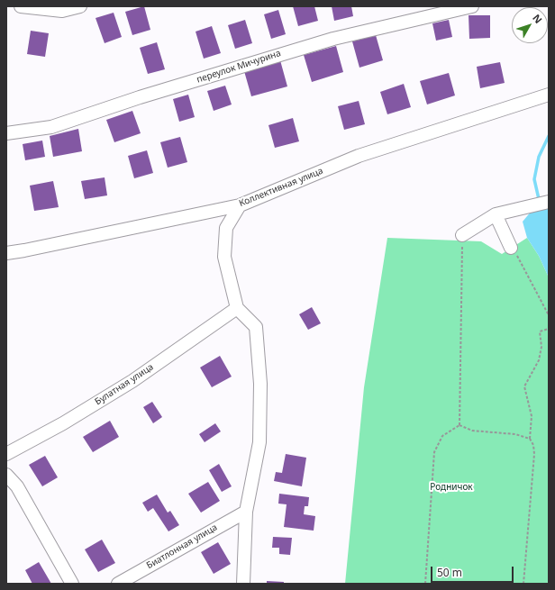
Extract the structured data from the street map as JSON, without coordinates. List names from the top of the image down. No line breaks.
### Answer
{"streets":{"street":["переулок Мичурина","Коллективная улица","Булатная улица","Биатлонная улица"]},"parks":["Родничок"],"scale_bar":"50 m","north":"top right"}
